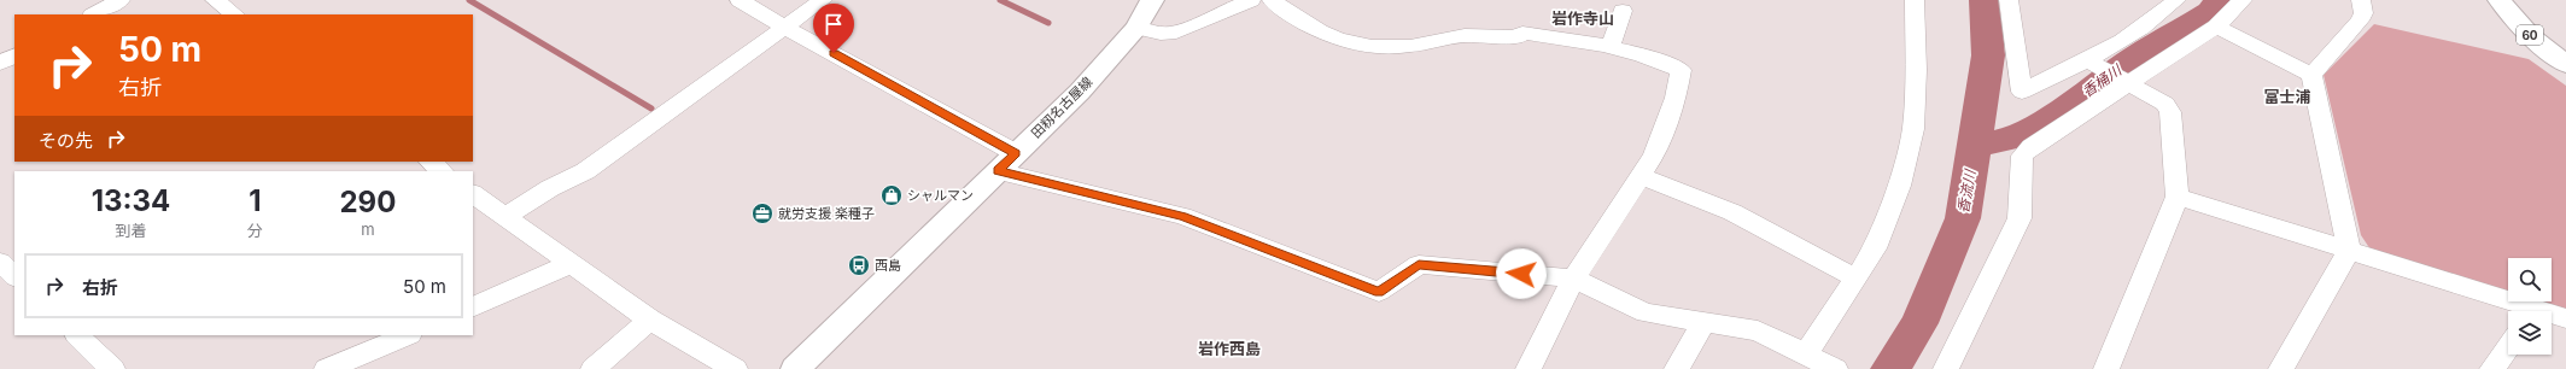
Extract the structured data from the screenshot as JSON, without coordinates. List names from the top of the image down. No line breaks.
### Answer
{"streets":{"main road":["60","田籾名古屋線"]},"districts":["岩作寺山","富士浦","岩作西島"],"water":["香桶川","香流川"],"places":{"shop":["シャルマン"],"office":["就労支援 楽種子"],"bus stop":["西島"]},"page":{"turn":["50 m","右折"],"then":"その先","eta":["13:34","到着","1","分","290","m"],"list":[{"name":"右折","value":"50 m"}]}}
